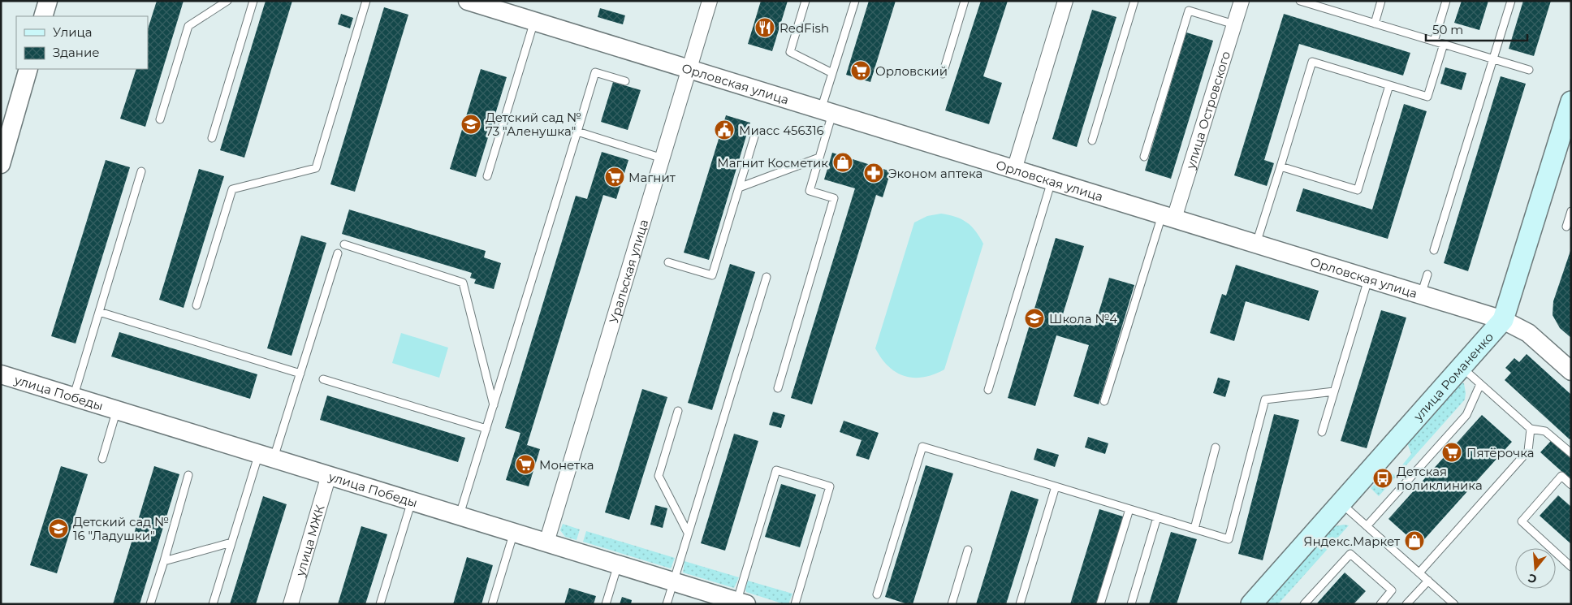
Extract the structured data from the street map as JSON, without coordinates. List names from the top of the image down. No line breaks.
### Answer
{"streets":{"main road":["улица Романенко"],"street":["Орловская улица","улица Островского","Уральская улица","улица Победы","улица МЖК"]},"crossings":[["Орловская улица","улица Островского"],["Орловская улица","Уральская улица"],["Орловская улица","улица Романенко"],["Уральская улица","улица Победы"],["улица Победы","улица МЖК"]],"places":{"restaurant":["RedFish"],"supermarket":["Орловский","Магнит","Пятёрочка","Монетка"],"school or university":["Детский сад № 73 \"Аленушка\"","Школа №4","Детский сад № 16 \"Ладушки\""],"public building":["Миасс 456316"],"shop":["Магнит Косметик","Яндекс.Маркет"],"pharmacy":["Эконом аптека"],"bus stop":["Детская поликлиника"]},"legend":["Улица","Здание"],"scale_bar":"50 m","north":"bottom"}
